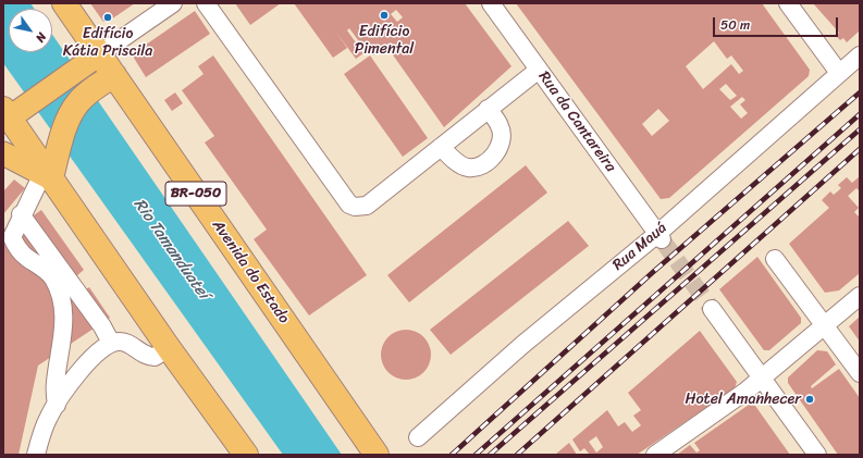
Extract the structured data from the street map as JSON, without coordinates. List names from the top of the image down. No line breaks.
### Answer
{"streets":{"highway":["BR-050","Avenida do Estado"],"street":["Rua da Cantareira","Rua Mauá"]},"crossings":[["Rua da Cantareira","Rua Mauá"]],"water":["Rio Tamanduateí"],"places":["Edifício Pimental","Edifício Kátia Priscila","Hotel Amanhecer"],"scale_bar":"50 m","north":"bottom right"}
